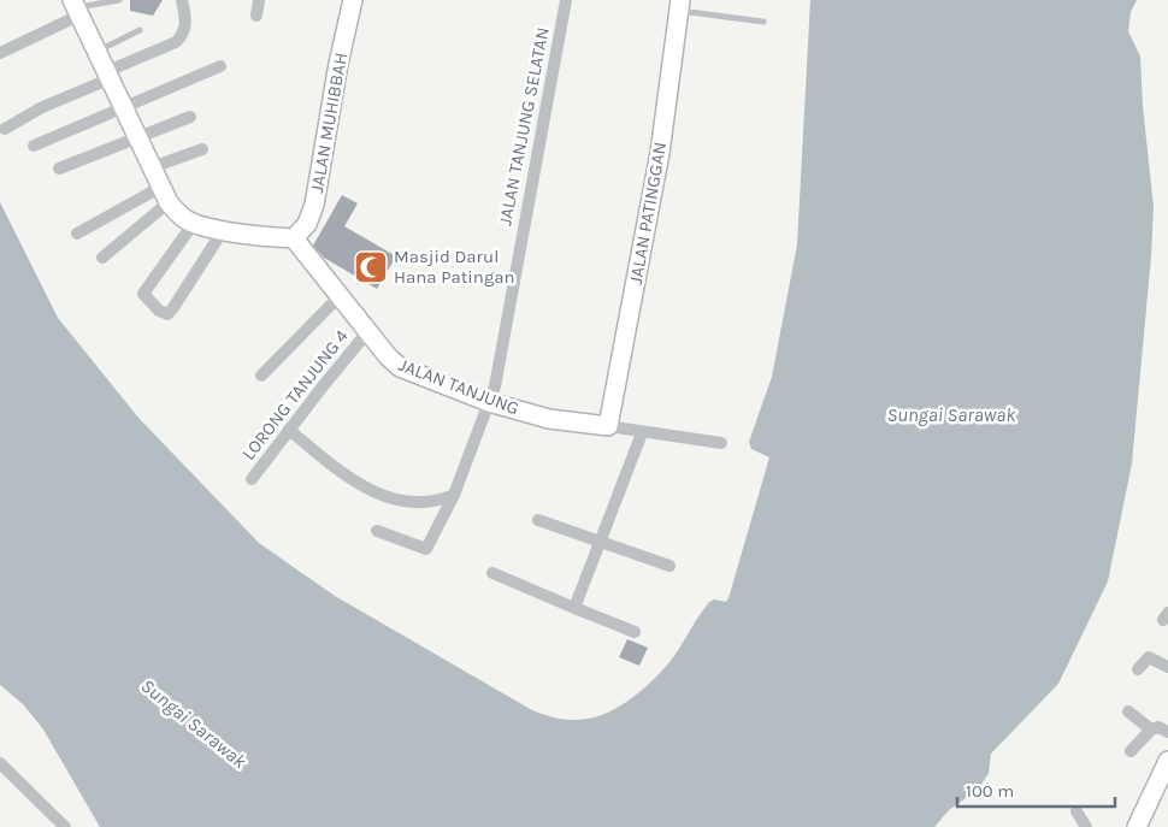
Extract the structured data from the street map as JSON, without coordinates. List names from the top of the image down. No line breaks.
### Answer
{"streets":{"main road":["JALAN MUHIBBAH","JALAN PATINGGAN","JALAN TANJUNG"],"street":["JALAN TANJUNG SELATAN","LORONG TANJUNG 4"]},"crossings":[["JALAN MUHIBBAH","JALAN TANJUNG"],["JALAN TANJUNG SELATAN","JALAN TANJUNG"],["JALAN PATINGGAN","JALAN TANJUNG"],["JALAN TANJUNG","LORONG TANJUNG 4"]],"water":["Sungai Sarawak"],"places":{"mosque":["Masjid Darul Hana Patingan"]},"scale_bar":"100 m"}
